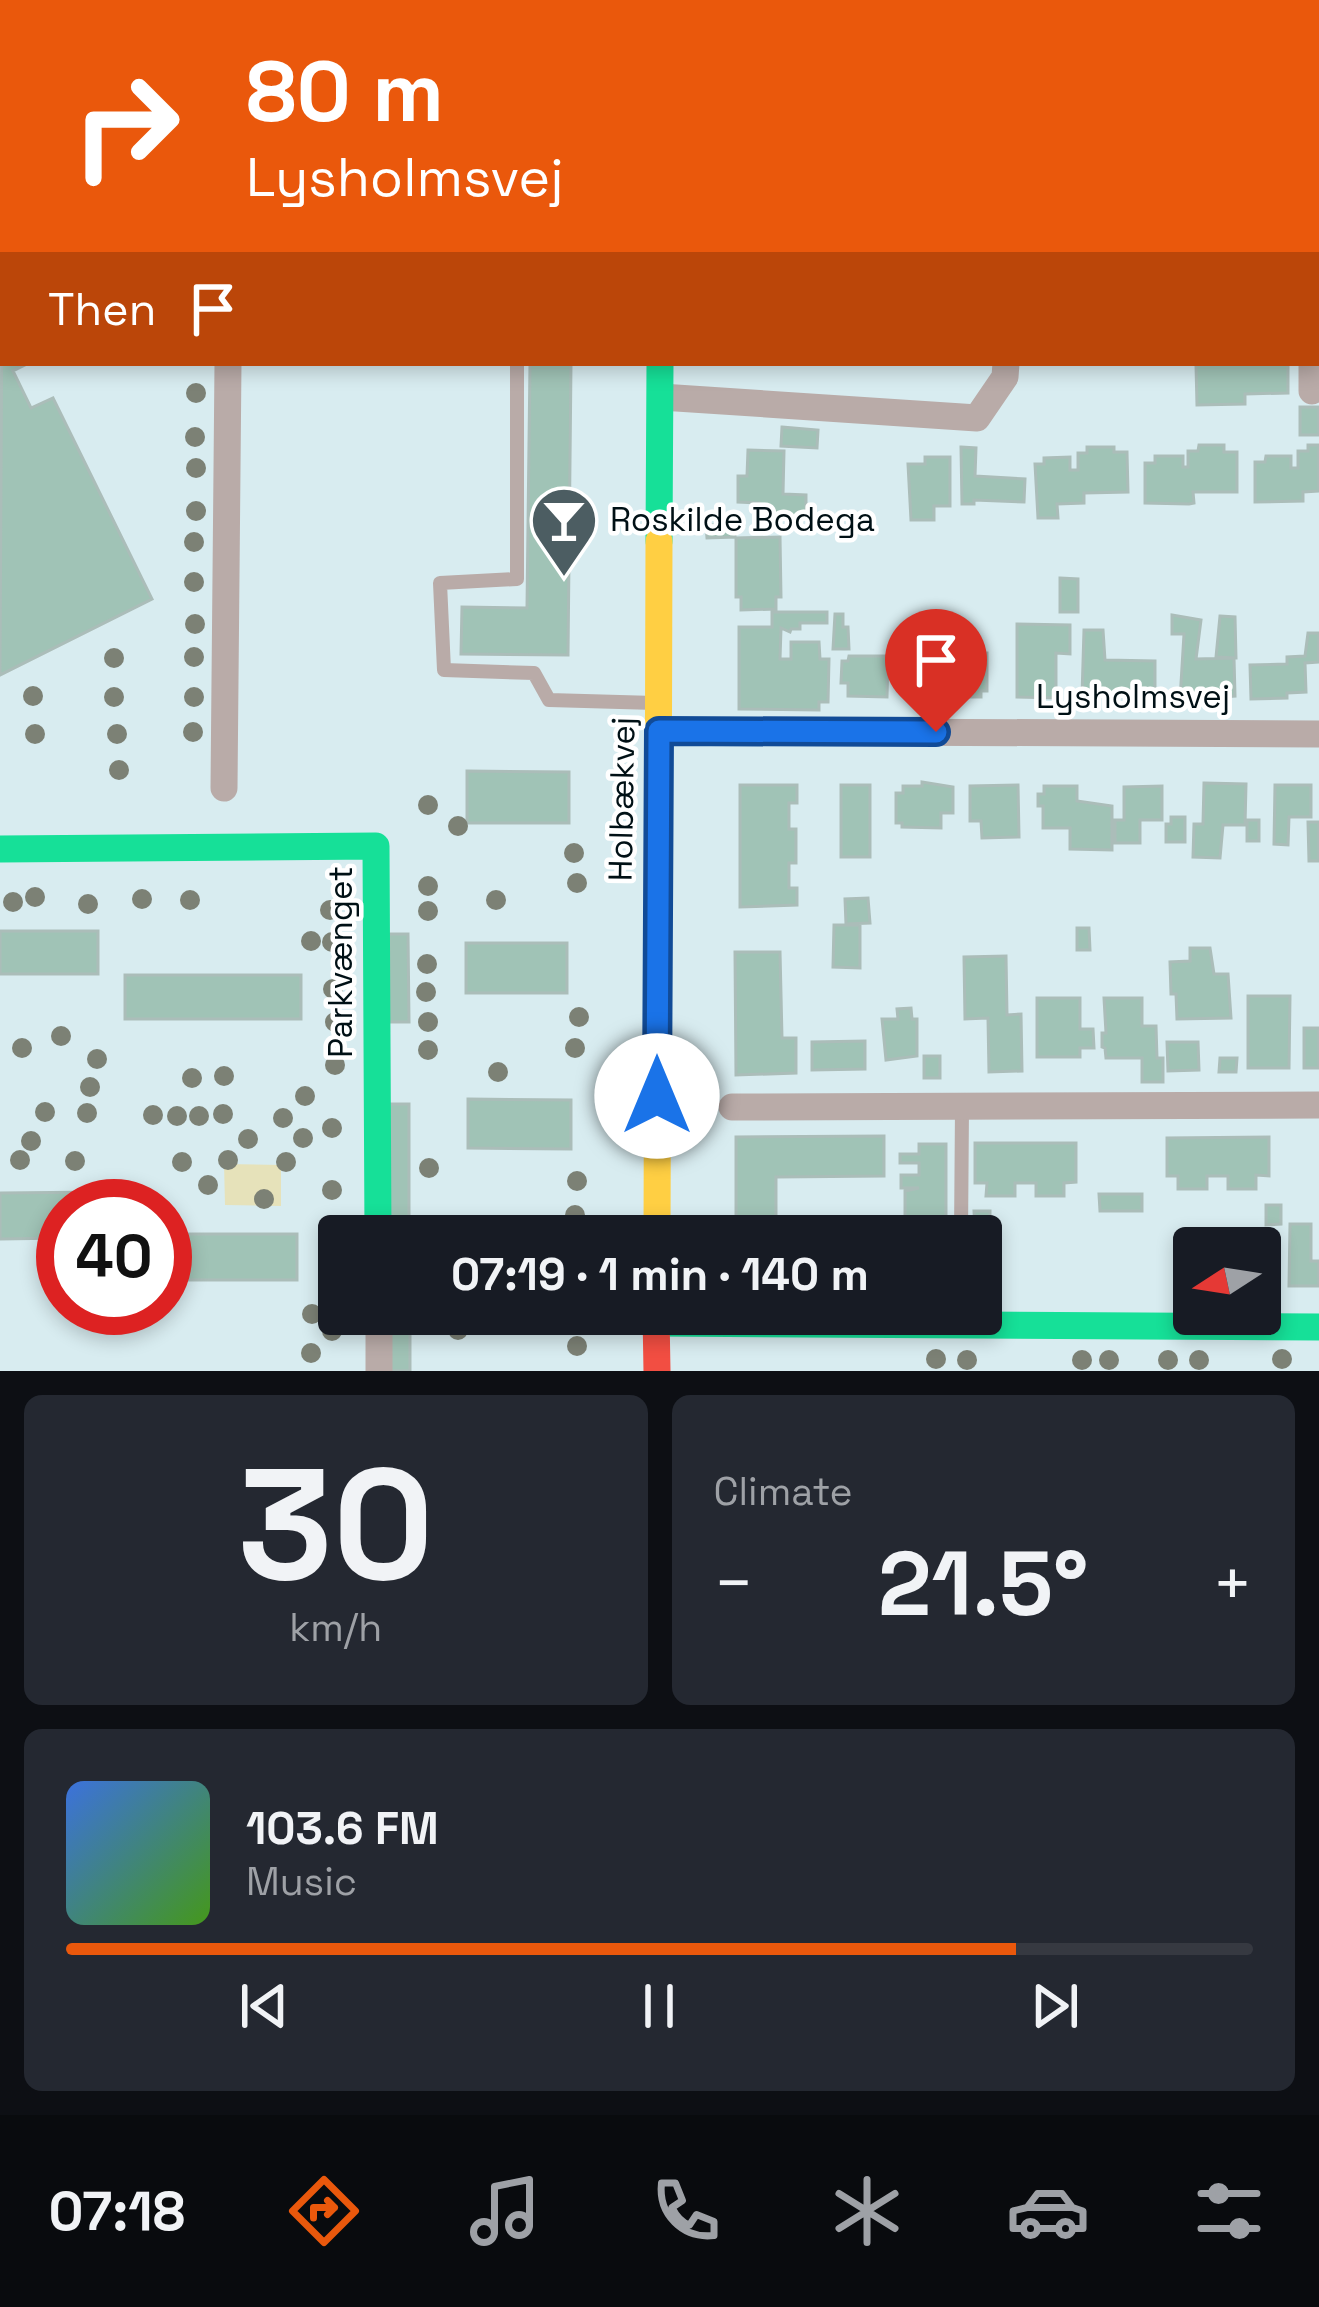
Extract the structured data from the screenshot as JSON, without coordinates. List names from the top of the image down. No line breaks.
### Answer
{"streets":{"street":["Lysholmsvej","Holbækvej","Parkvænget"]},"crossings":[["Lysholmsvej","Holbækvej"]],"places":{"bar":["Roskilde Bodega"]},"north":"left","page":{"turn":["80 m","Lysholmsvej"],"then":"Then","limit":"40","trip":"07:19 · 1 min · 140 m","tile":[["30","km/h"],"Climate"],"heat":["−","21.5°","+"],"song":["103.6 FM","Music"],"tabs":"07:18"}}
